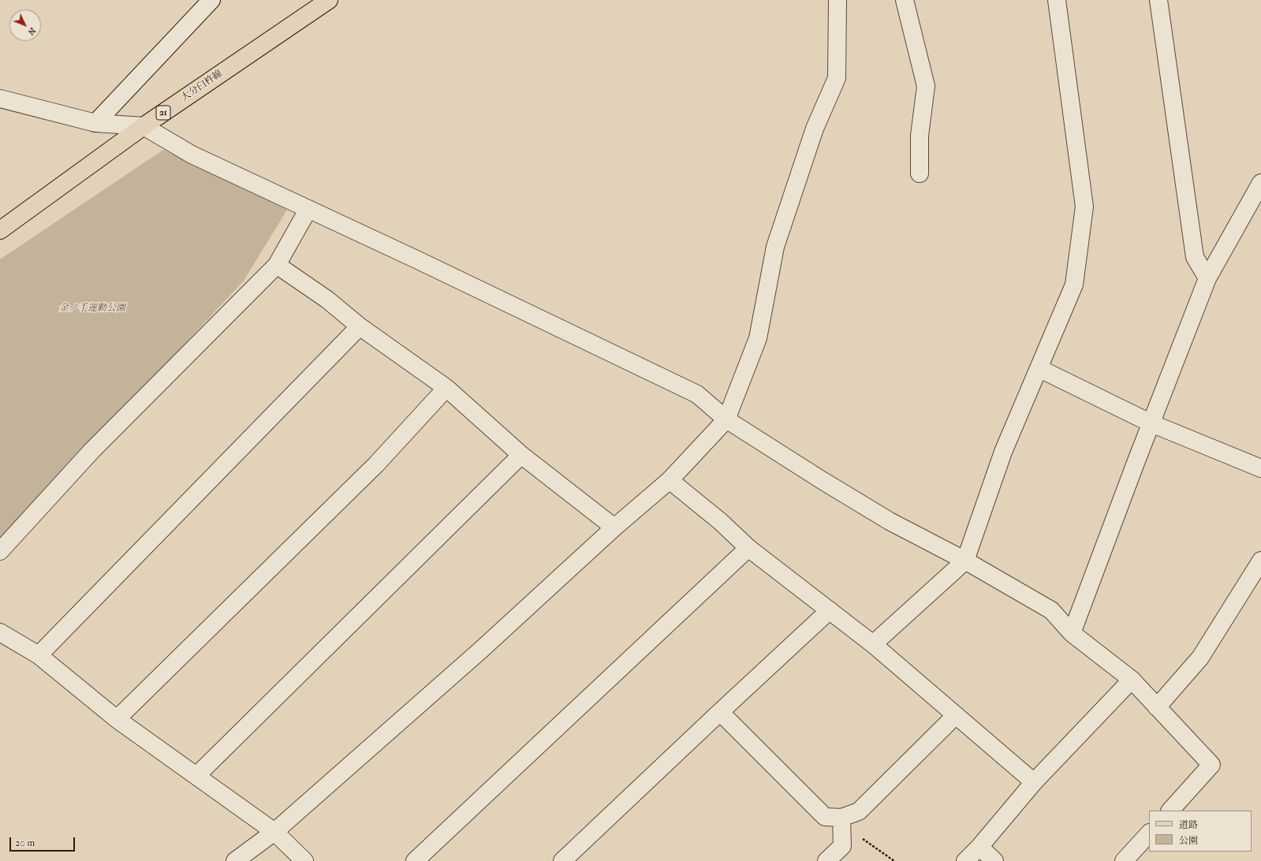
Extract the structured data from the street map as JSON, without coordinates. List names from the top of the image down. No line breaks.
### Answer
{"streets":{"main road":["大分臼杵線","21"]},"parks":["金ノ手運動公園"],"legend":["道路","公園"],"scale_bar":"20 m","north":"bottom right"}
